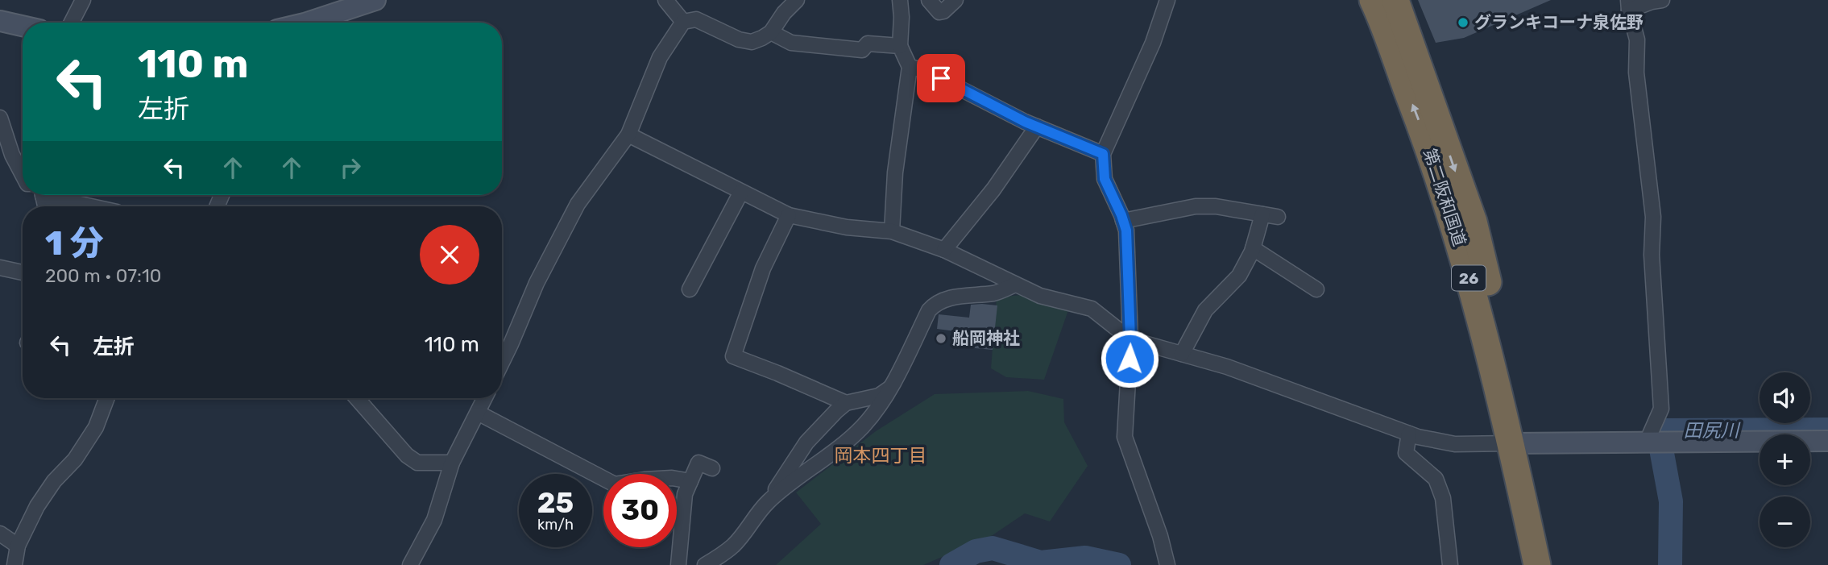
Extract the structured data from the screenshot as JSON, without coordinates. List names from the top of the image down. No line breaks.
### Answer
{"streets":{"highway":["第二阪和国道","26"]},"districts":["岡本四丁目"],"water":["田尻川"],"places":["グランキコーナ泉佐野","船岡神社"],"page":{"turn":["110 m","左折"],"heading":["1 分","200 m · 07:10"],"list":[{"name":"左折","value":"110 m"}],"map_buttons":["+","−"],"speed":"25 km/h","limit":"30"}}
